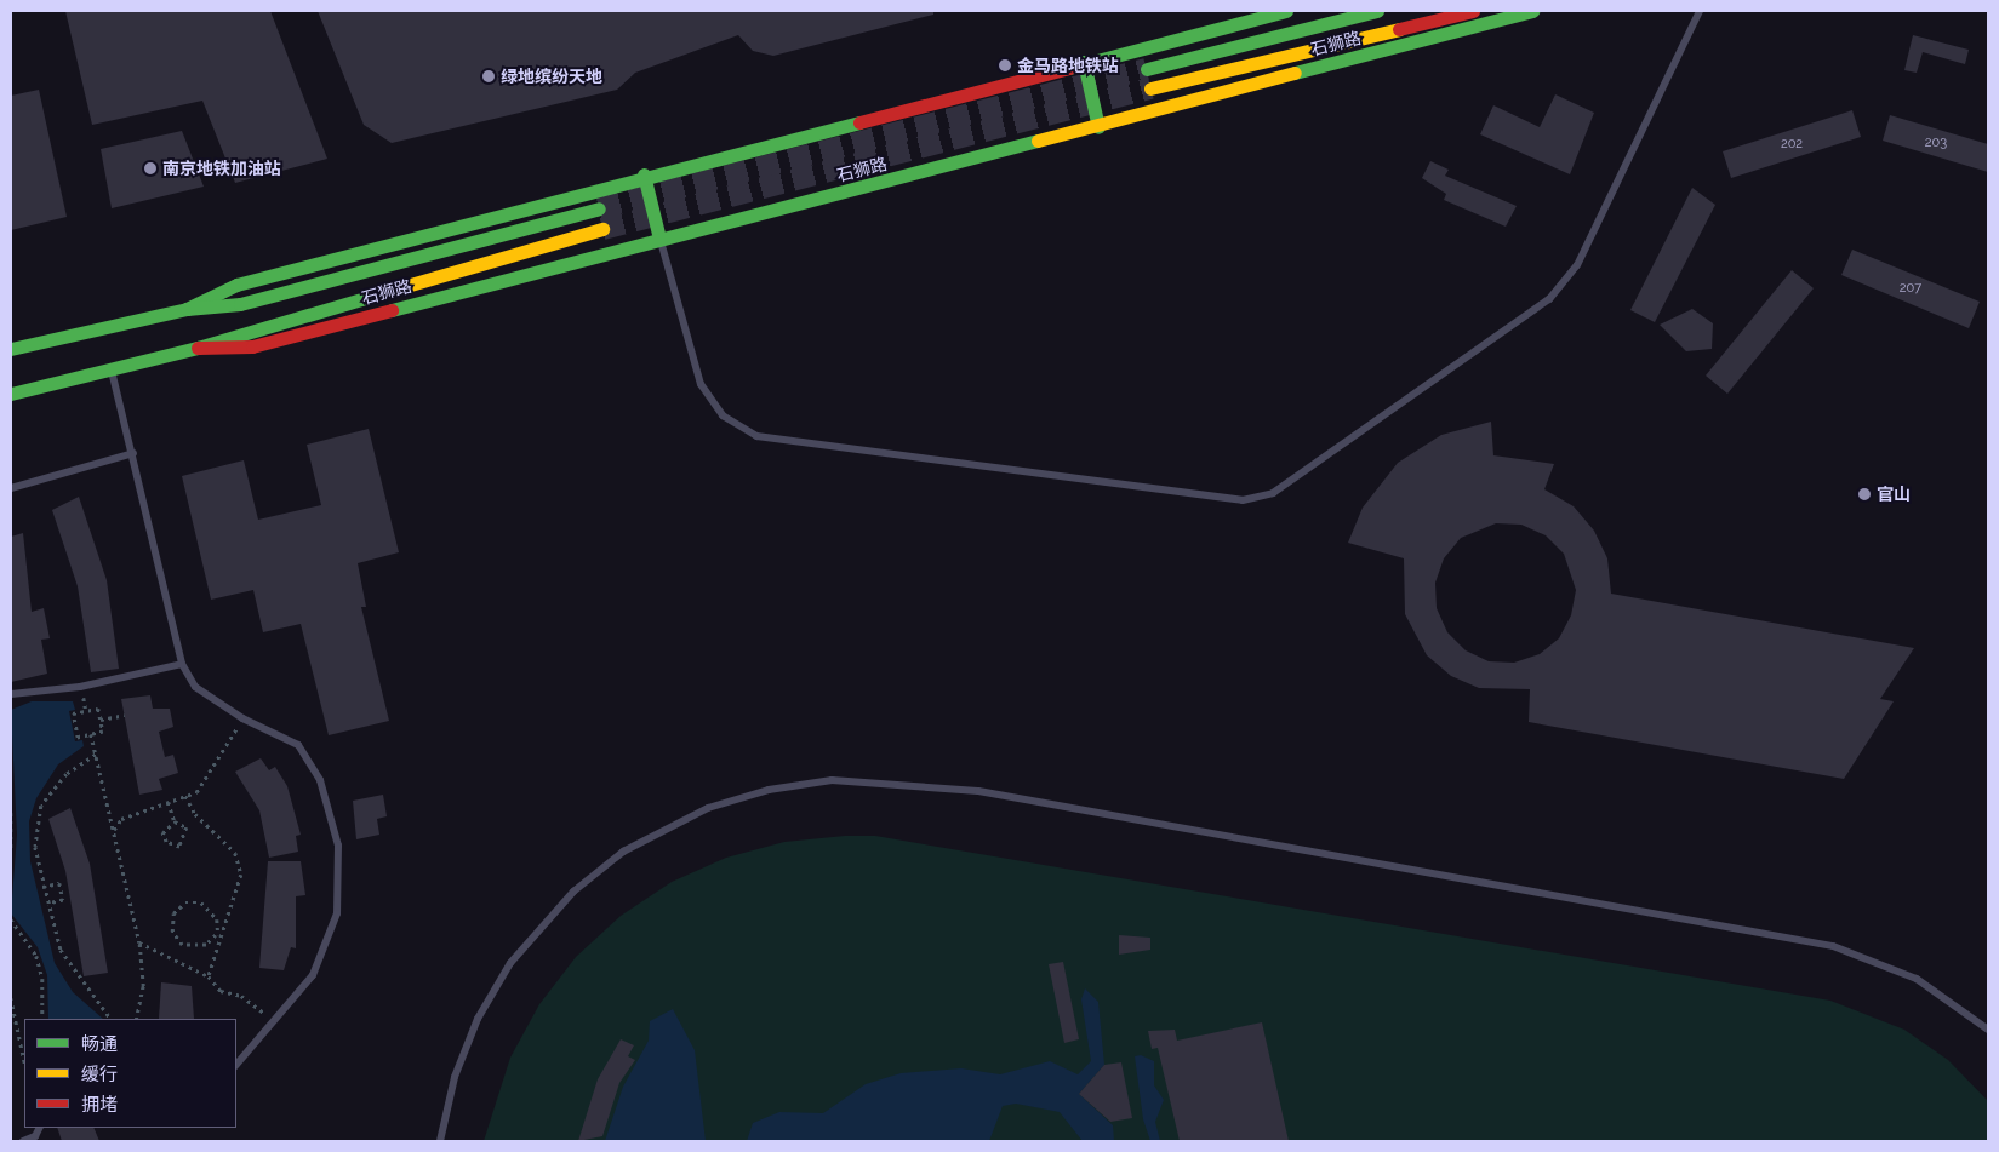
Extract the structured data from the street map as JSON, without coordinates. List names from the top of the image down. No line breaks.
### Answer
{"streets":{"street":["石狮路"]},"places":["金马路地铁站","绿地缤纷天地","南京地铁加油站","官山"],"house_numbers":["203","202","207"],"legend":["畅通","缓行","拥堵"]}
